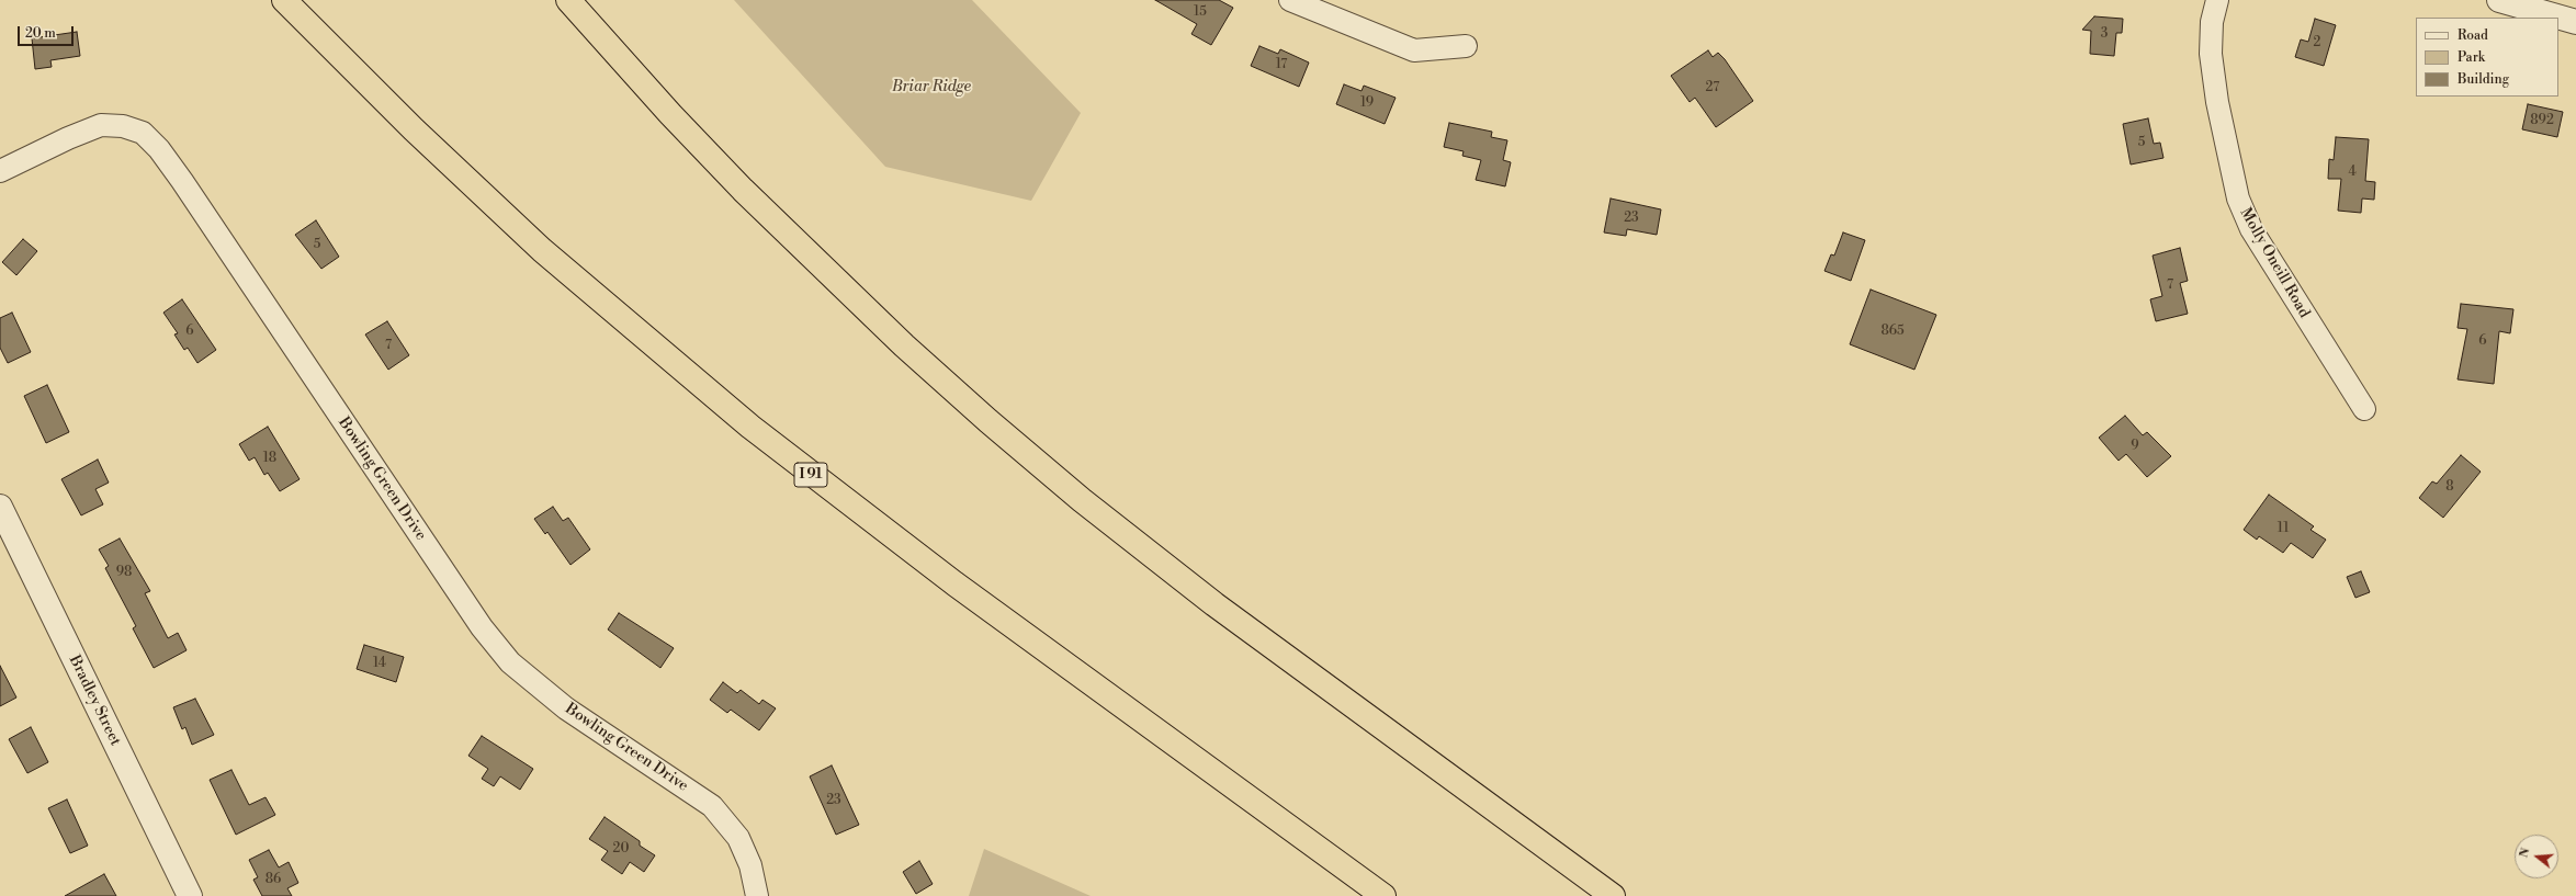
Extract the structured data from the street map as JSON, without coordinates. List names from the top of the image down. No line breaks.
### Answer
{"streets":{"highway":["I 91"],"street":["Molly Oneill Road","Bowling Green Drive","Bradley Street"]},"parks":["Briar Ridge"],"house_numbers":["15","3","2","17","27","19","892","5","4","23","5","7","6","865","6","7","9","18","8","11","98","14","23","20","86"],"legend":["Road","Park","Building"],"scale_bar":"20 m","north":"left"}
